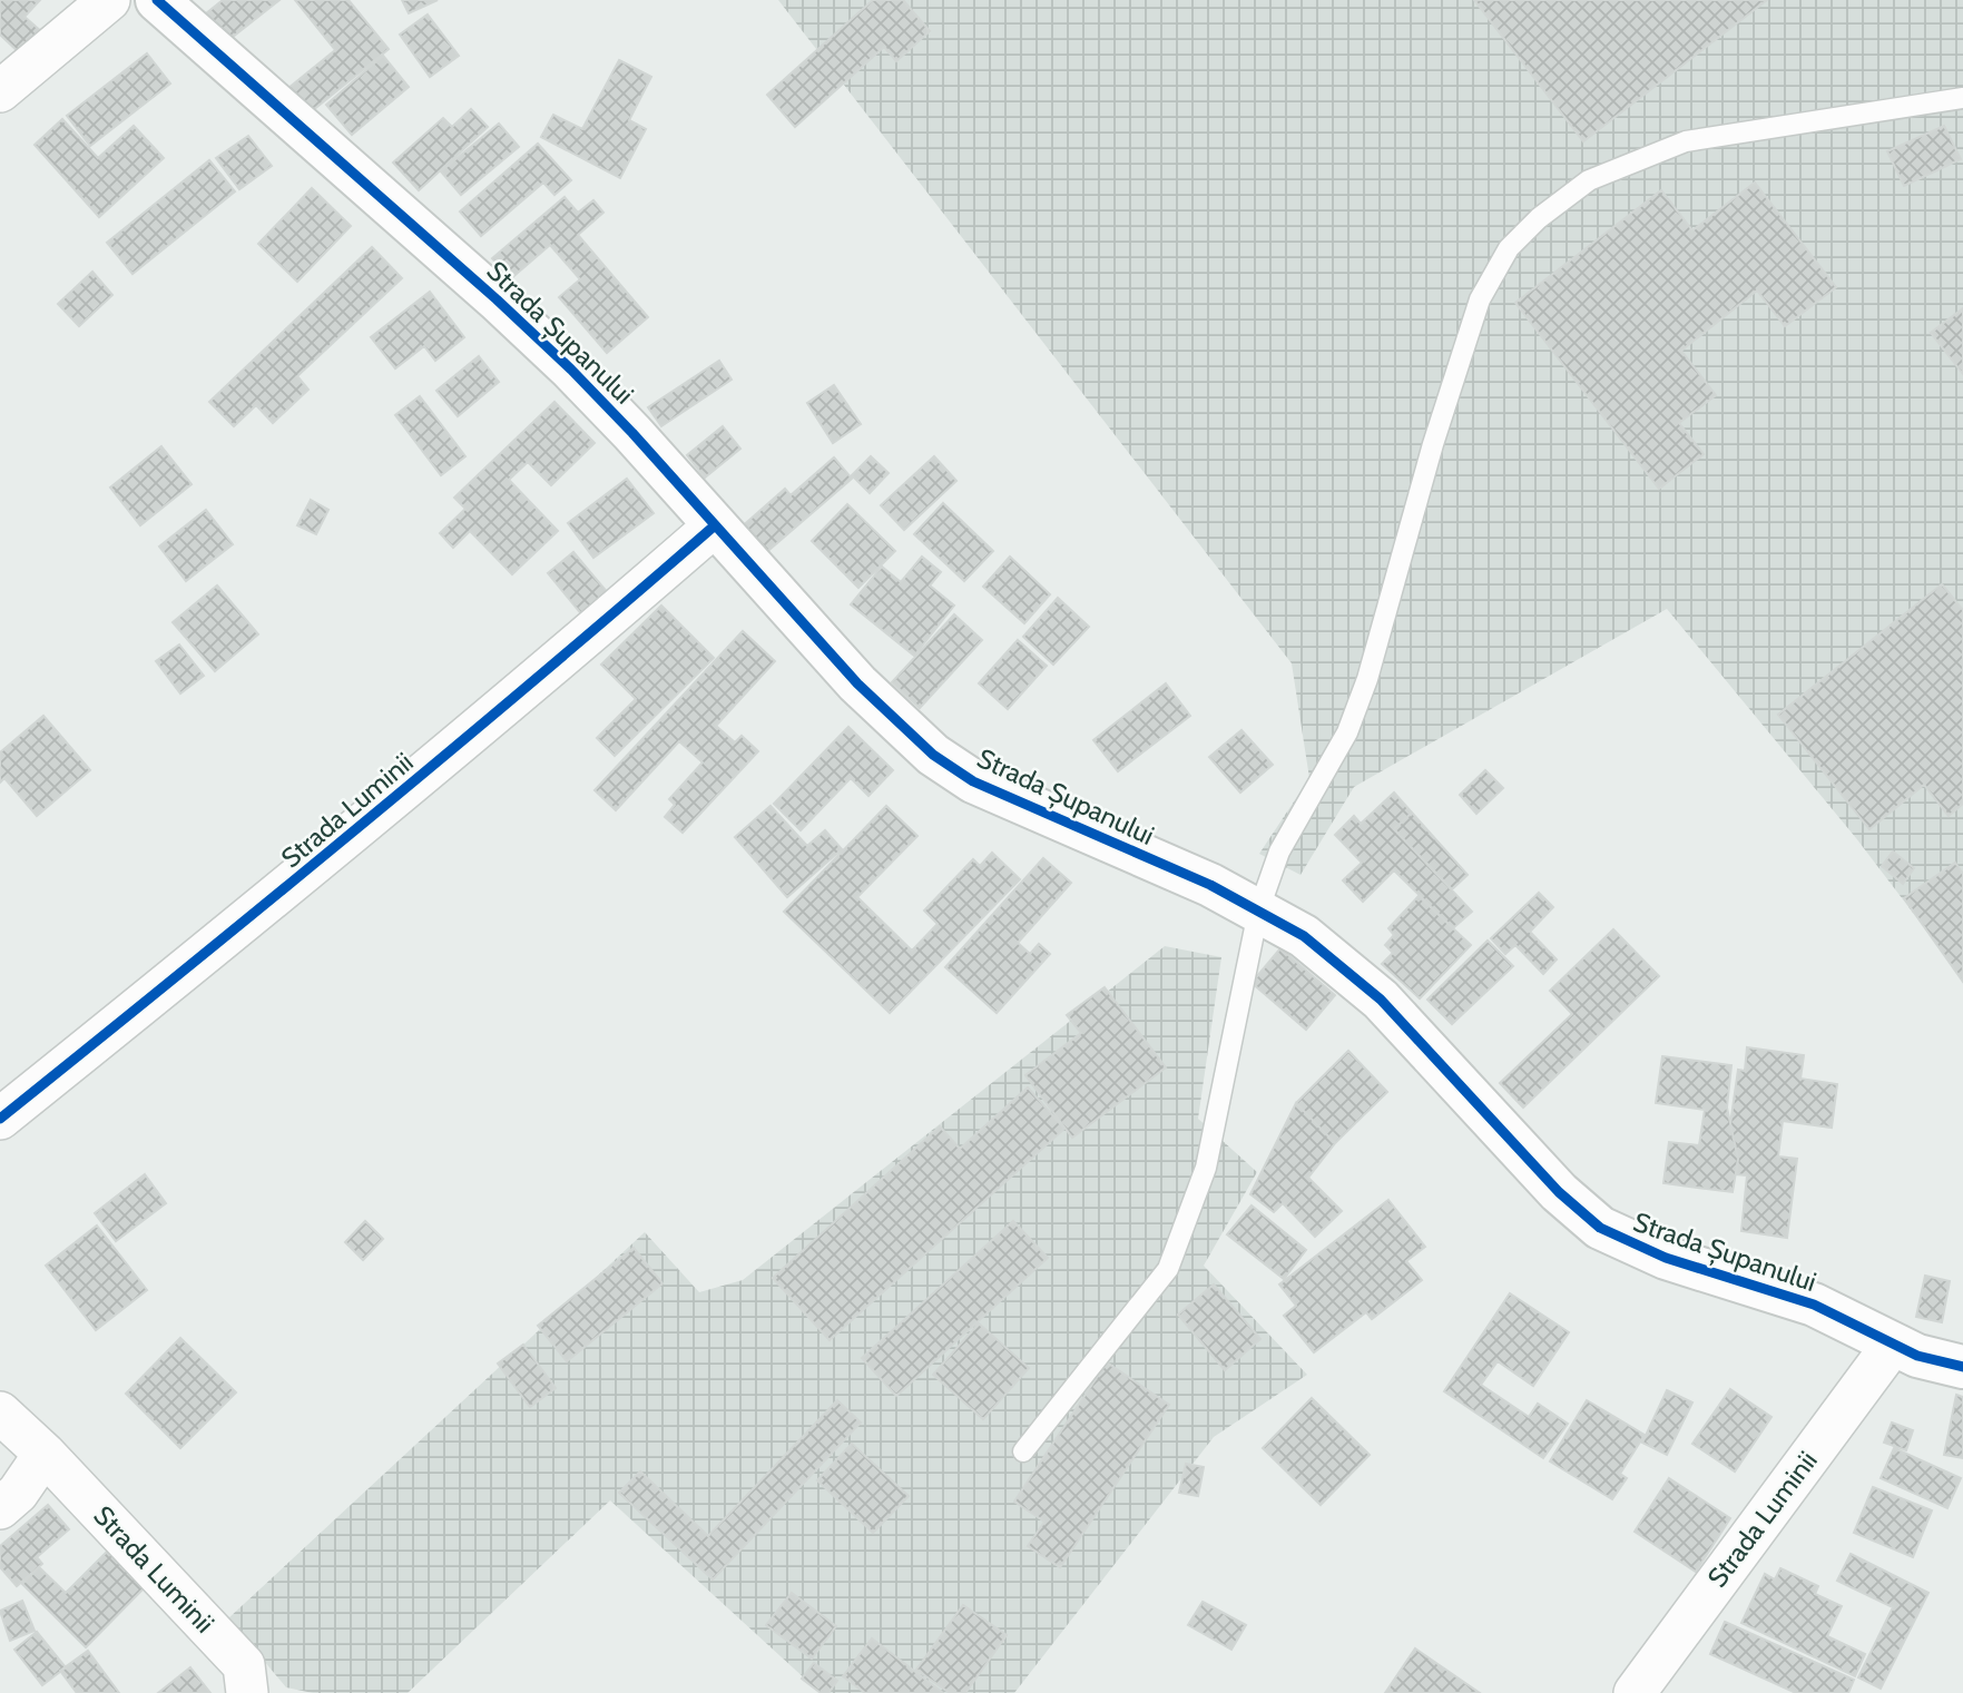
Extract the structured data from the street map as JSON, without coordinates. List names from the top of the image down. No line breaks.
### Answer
{"streets":{"street":["Strada Șupanului","Strada Luminii"]},"crossings":[["Strada Șupanului","Strada Luminii"]]}
